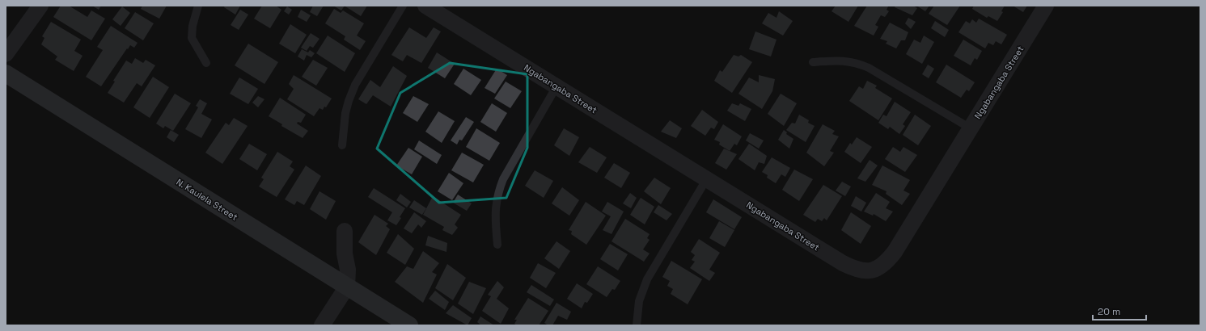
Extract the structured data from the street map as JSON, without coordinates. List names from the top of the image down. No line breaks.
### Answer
{"streets":{"street":["Ngabangaba Street","N. Kaulela Street"]},"scale_bar":"20 m"}
